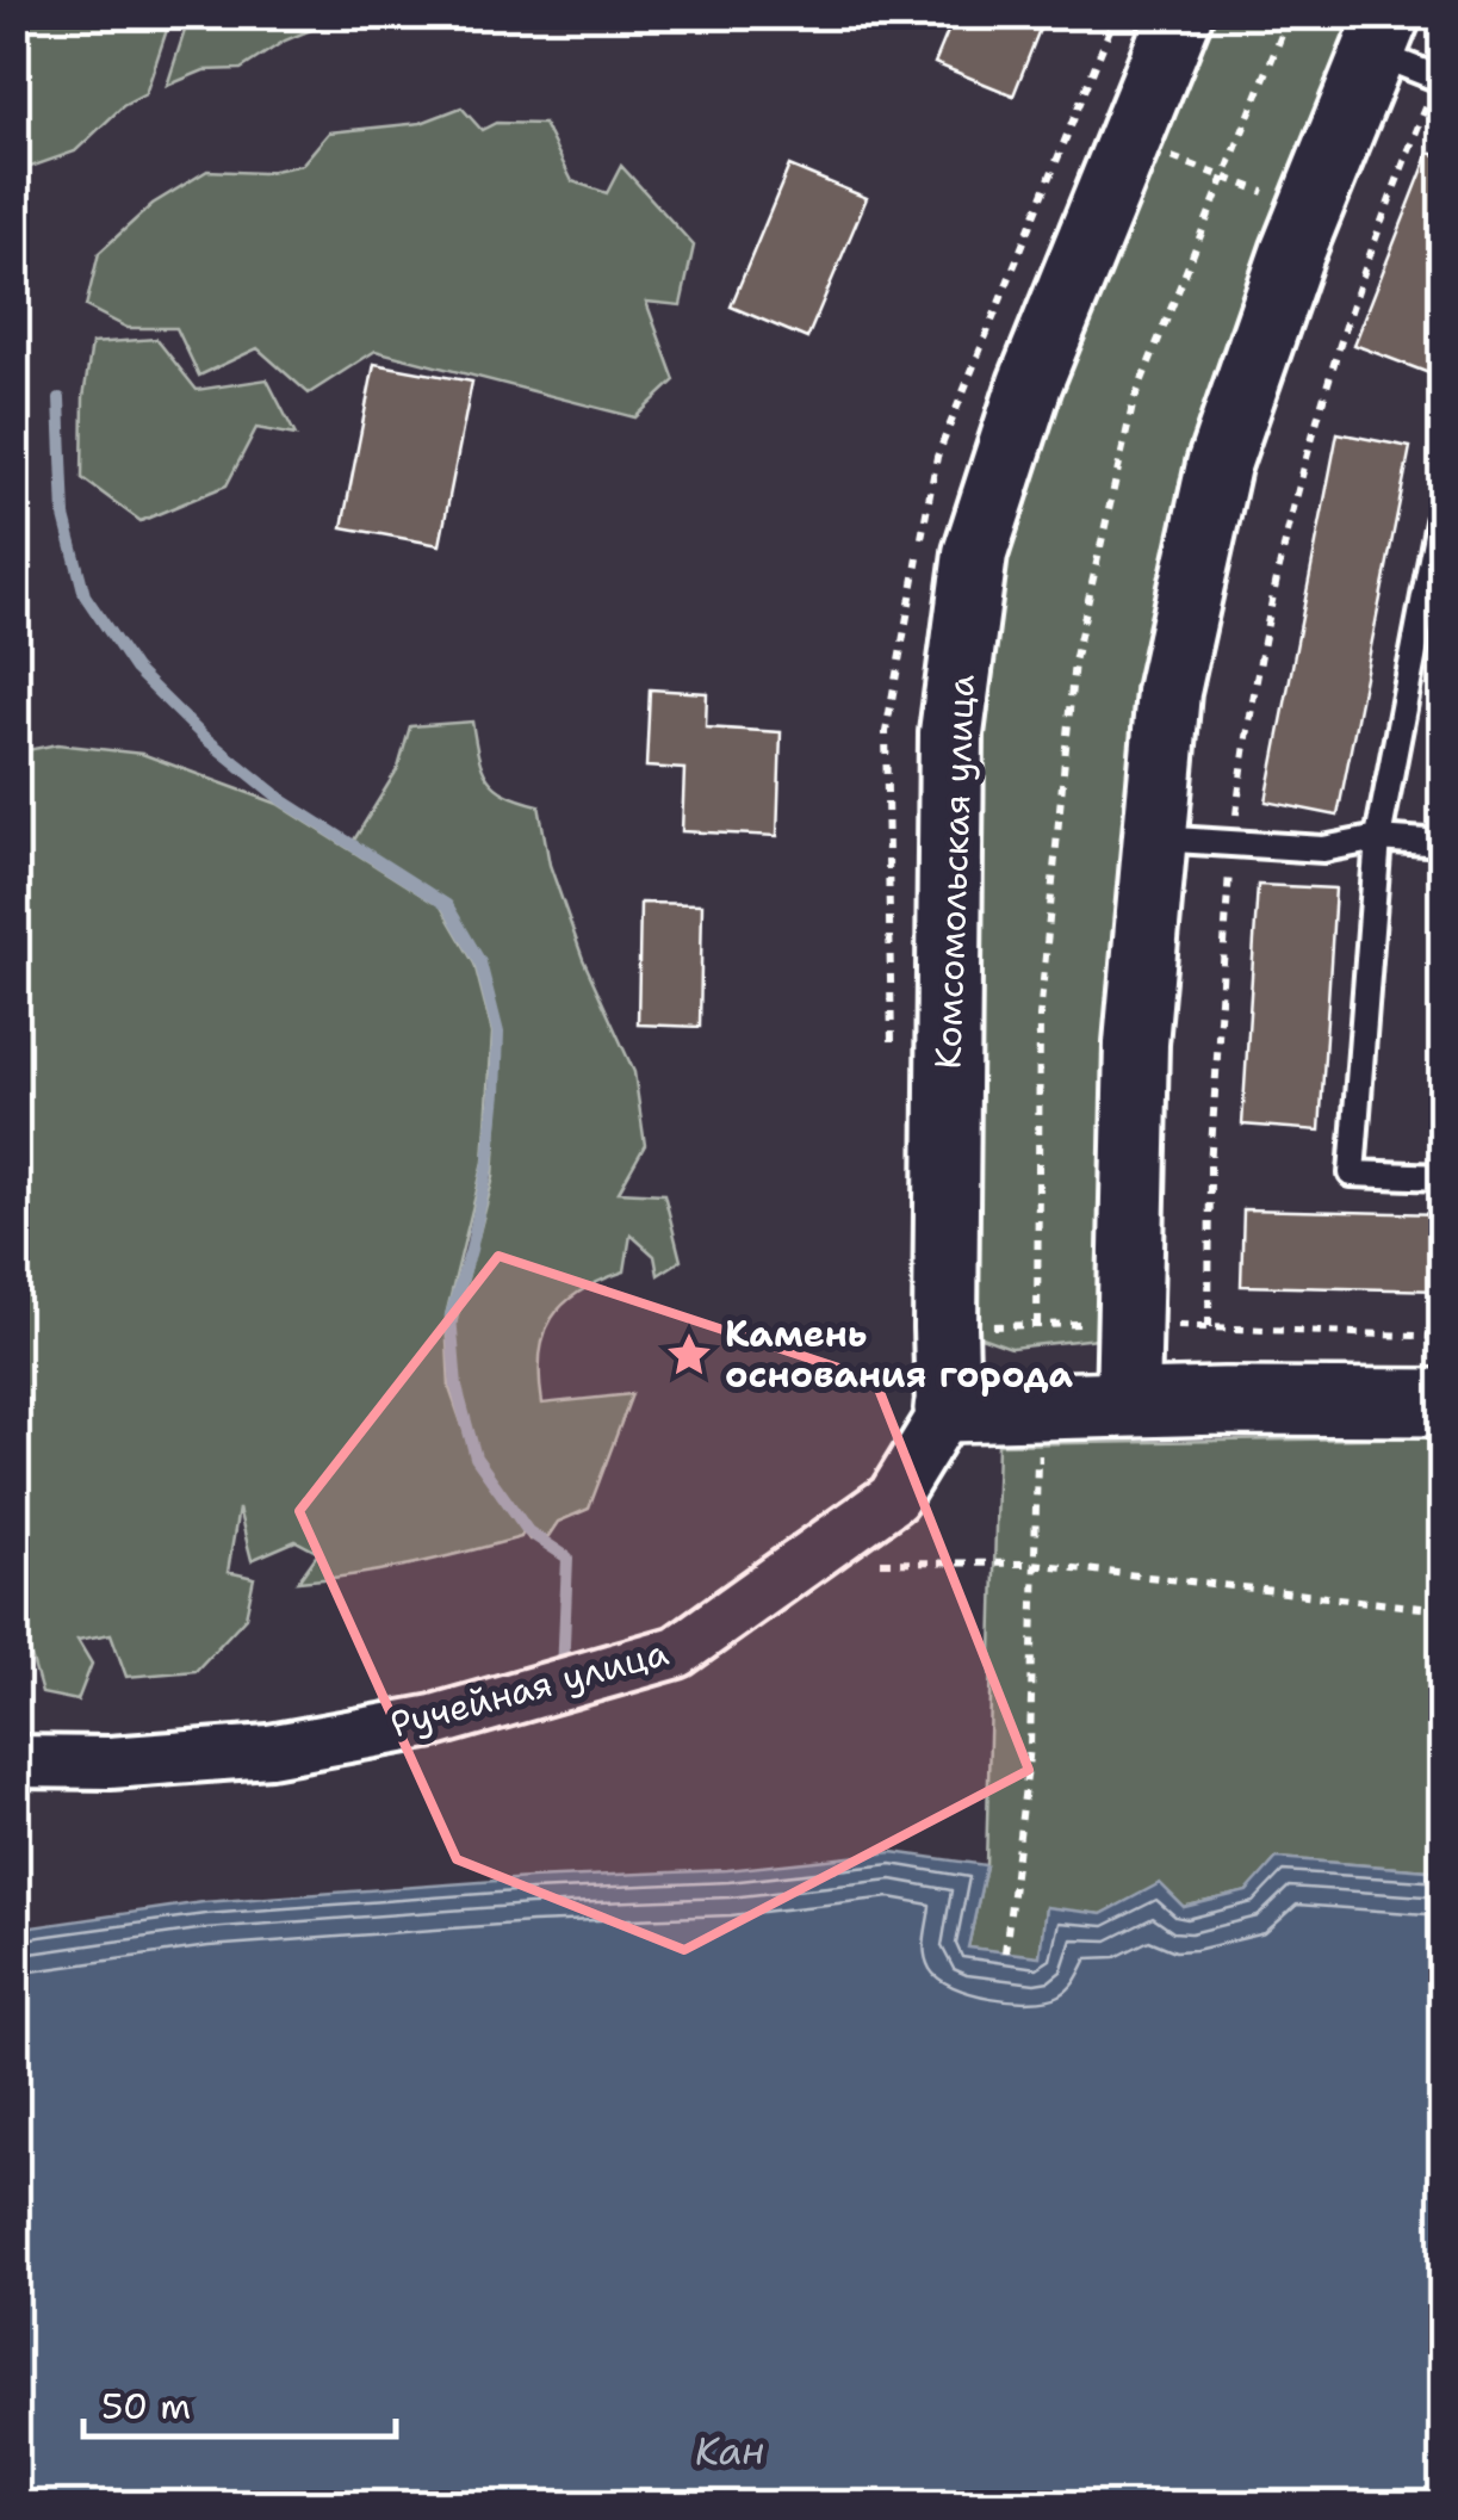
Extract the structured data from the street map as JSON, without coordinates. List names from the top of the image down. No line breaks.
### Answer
{"streets":{"street":["Комсомольская улица","Ручейная улица"]},"crossings":[["Комсомольская улица","Ручейная улица"]],"water":["Кан"],"places":{"place":["Камень основания города"]},"scale_bar":"50 m"}
